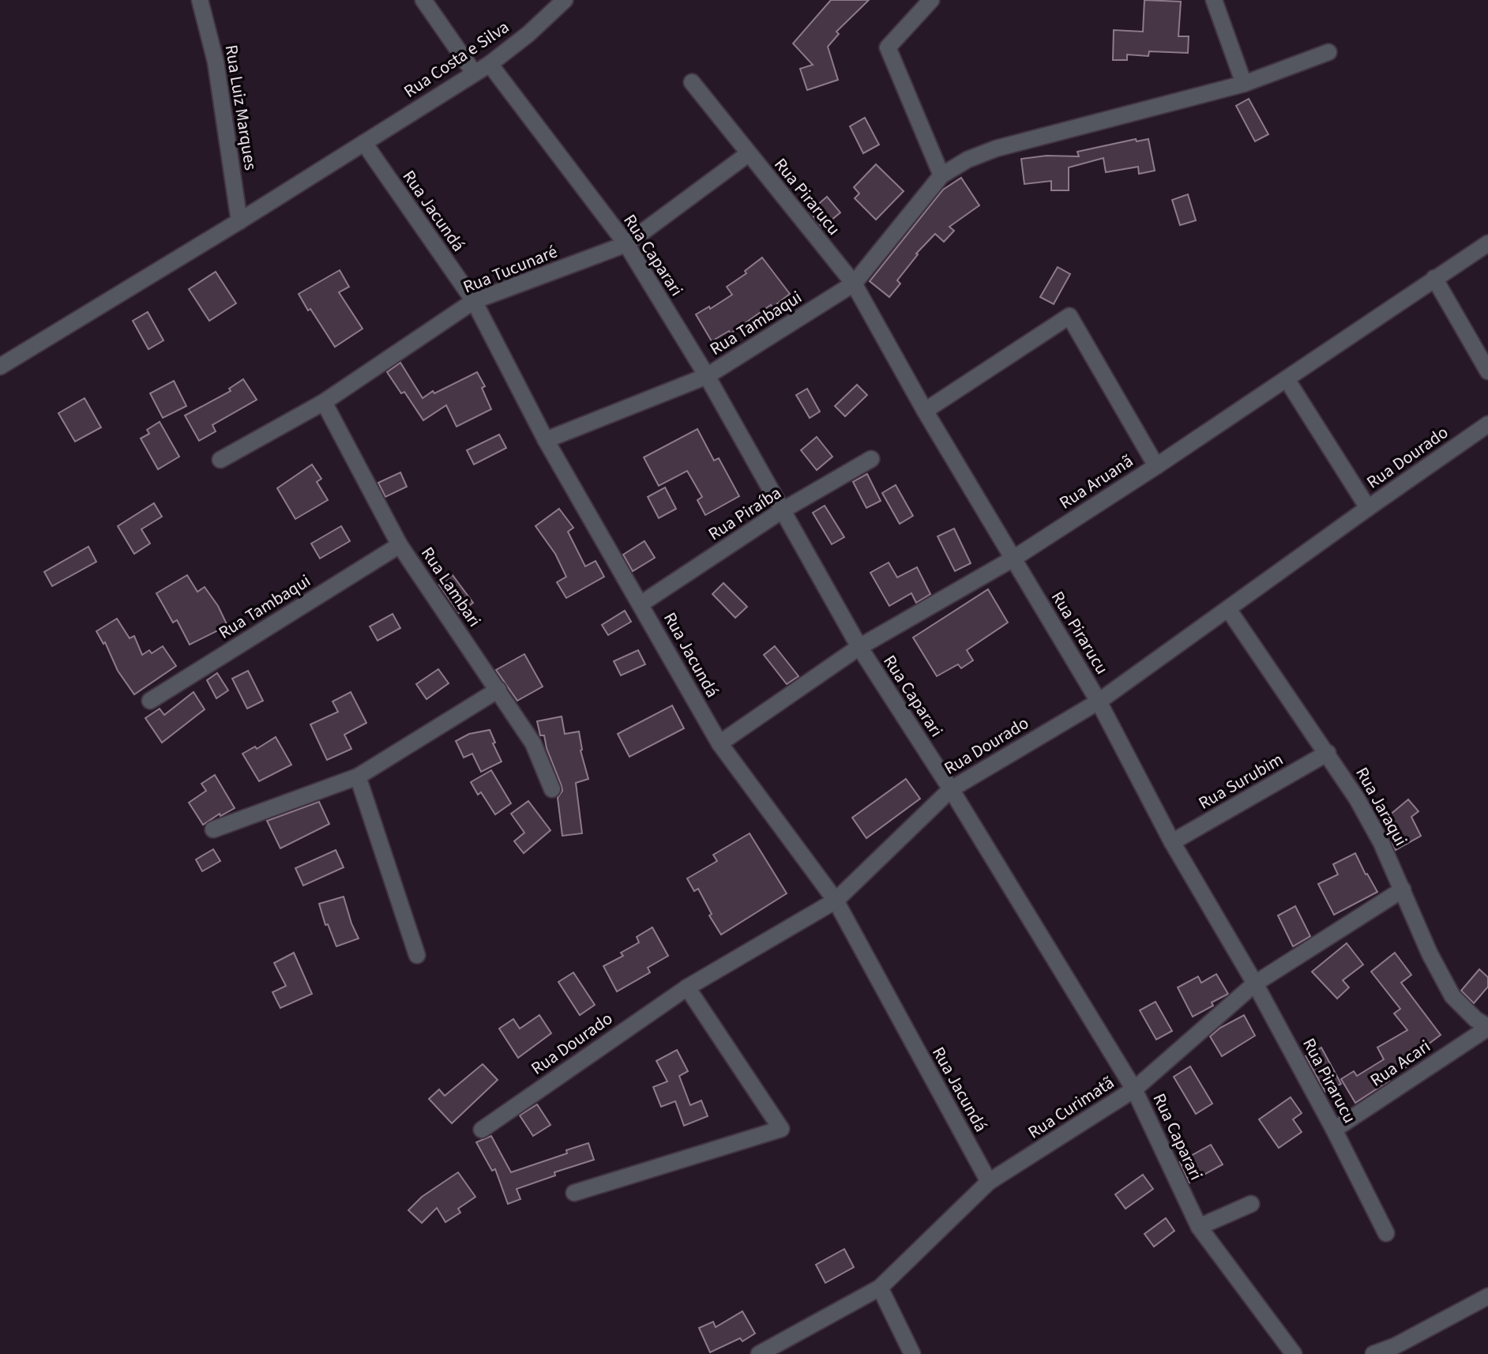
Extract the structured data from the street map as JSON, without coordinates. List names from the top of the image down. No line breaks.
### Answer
{"streets":{"street":["Rua Costa e Silva","Rua Luiz Marques","Rua Pirarucu","Rua Jacundá","Rua Caparari","Rua Tucunaré","Rua Tambaqui","Rua Dourado","Rua Aruanã","Rua Piraíba","Rua Lambari","Rua Surubim","Rua Jaraqui","Rua Acari","Rua Curimatã"]},"crossings":[["Rua Costa e Silva","Rua Luiz Marques"],["Rua Costa e Silva","Rua Jacundá"],["Rua Costa e Silva","Rua Caparari"],["Rua Pirarucu","Rua Tucunaré"],["Rua Pirarucu","Rua Tambaqui"],["Rua Pirarucu","Rua Dourado"],["Rua Pirarucu","Rua Aruanã"],["Rua Pirarucu","Rua Surubim"],["Rua Pirarucu","Rua Acari"],["Rua Pirarucu","Rua Curimatã"],["Rua Jacundá","Rua Tucunaré"],["Rua Jacundá","Rua Tambaqui"],["Rua Jacundá","Rua Dourado"],["Rua Jacundá","Rua Aruanã"],["Rua Jacundá","Rua Piraíba"],["Rua Jacundá","Rua Curimatã"],["Rua Caparari","Rua Tucunaré"],["Rua Caparari","Rua Tambaqui"],["Rua Caparari","Rua Dourado"],["Rua Caparari","Rua Aruanã"],["Rua Caparari","Rua Piraíba"],["Rua Caparari","Rua Curimatã"],["Rua Tucunaré","Rua Lambari"],["Rua Tambaqui","Rua Lambari"],["Rua Dourado","Rua Jaraqui"],["Rua Surubim","Rua Jaraqui"],["Rua Jaraqui","Rua Acari"],["Rua Jaraqui","Rua Curimatã"]]}
